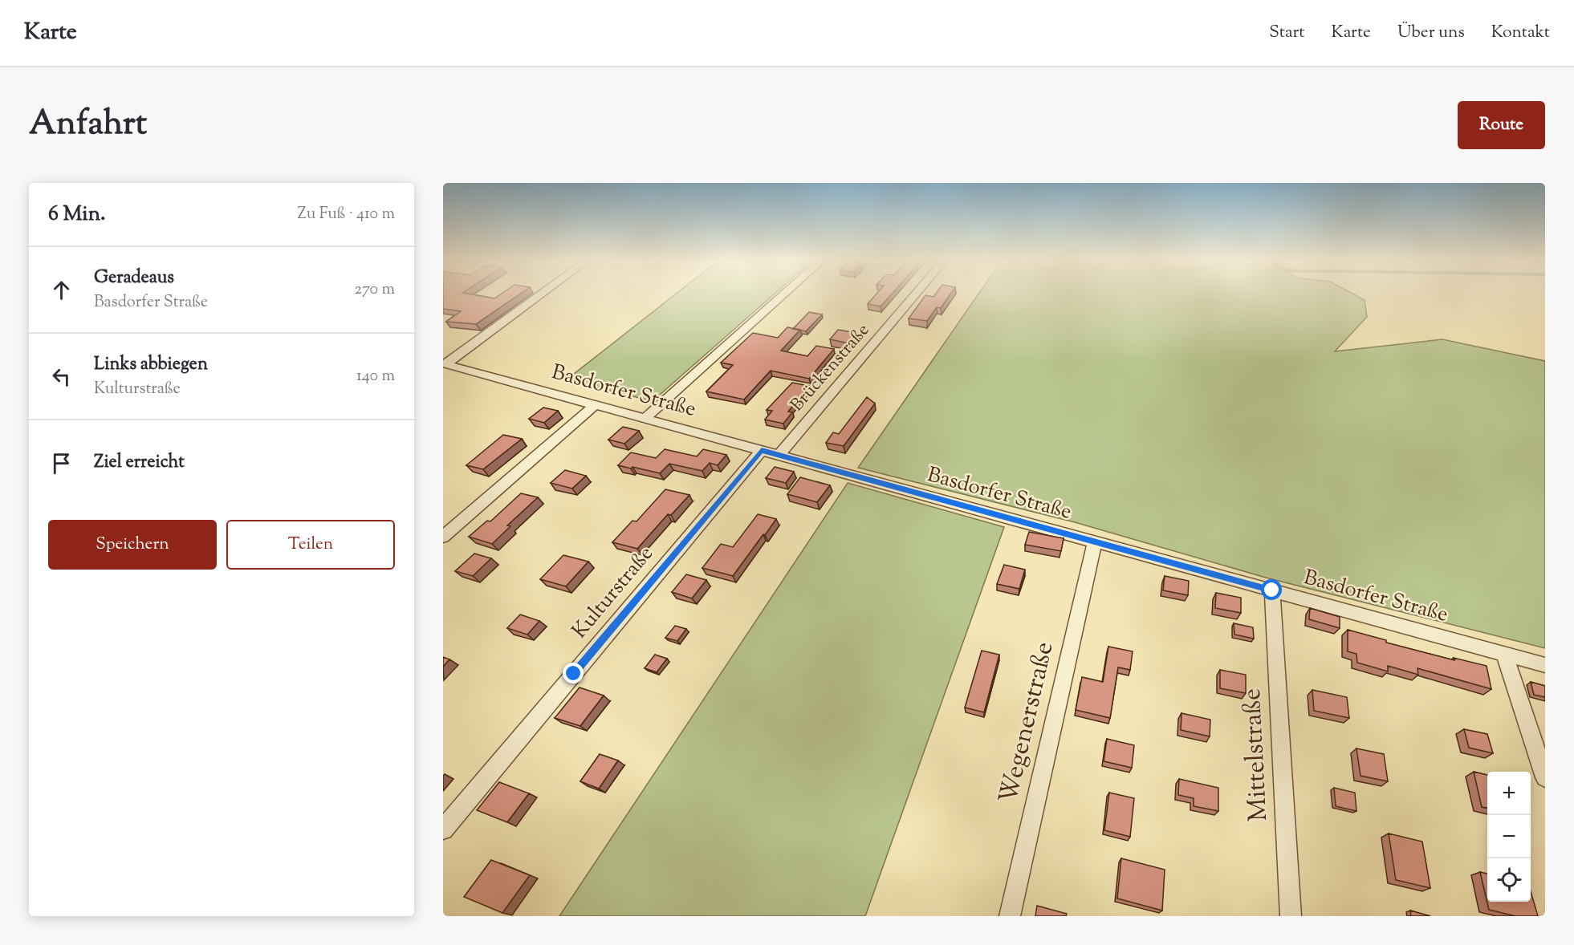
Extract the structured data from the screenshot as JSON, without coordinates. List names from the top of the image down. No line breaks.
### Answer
{"streets":{"street":["Brückenstraße","Basdorfer Straße","Kulturstraße","Wegenerstraße","Mittelstraße"]},"crossings":[["Brückenstraße","Basdorfer Straße"],["Basdorfer Straße","Kulturstraße"],["Basdorfer Straße","Wegenerstraße"],["Basdorfer Straße","Mittelstraße"]],"page":{"header":"Karte","nav":["Start","Karte","Über uns","Kontakt"],"title":"Anfahrt","buttons":["Route",["Speichern","Teilen"]],"heading":["6 Min.","Zu Fuß · 410 m"],"list":[["Geradeaus","Basdorfer Straße","270 m"],["Links abbiegen","Kulturstraße","140 m"],"Ziel erreicht"],"map_buttons":["+","−"]}}
